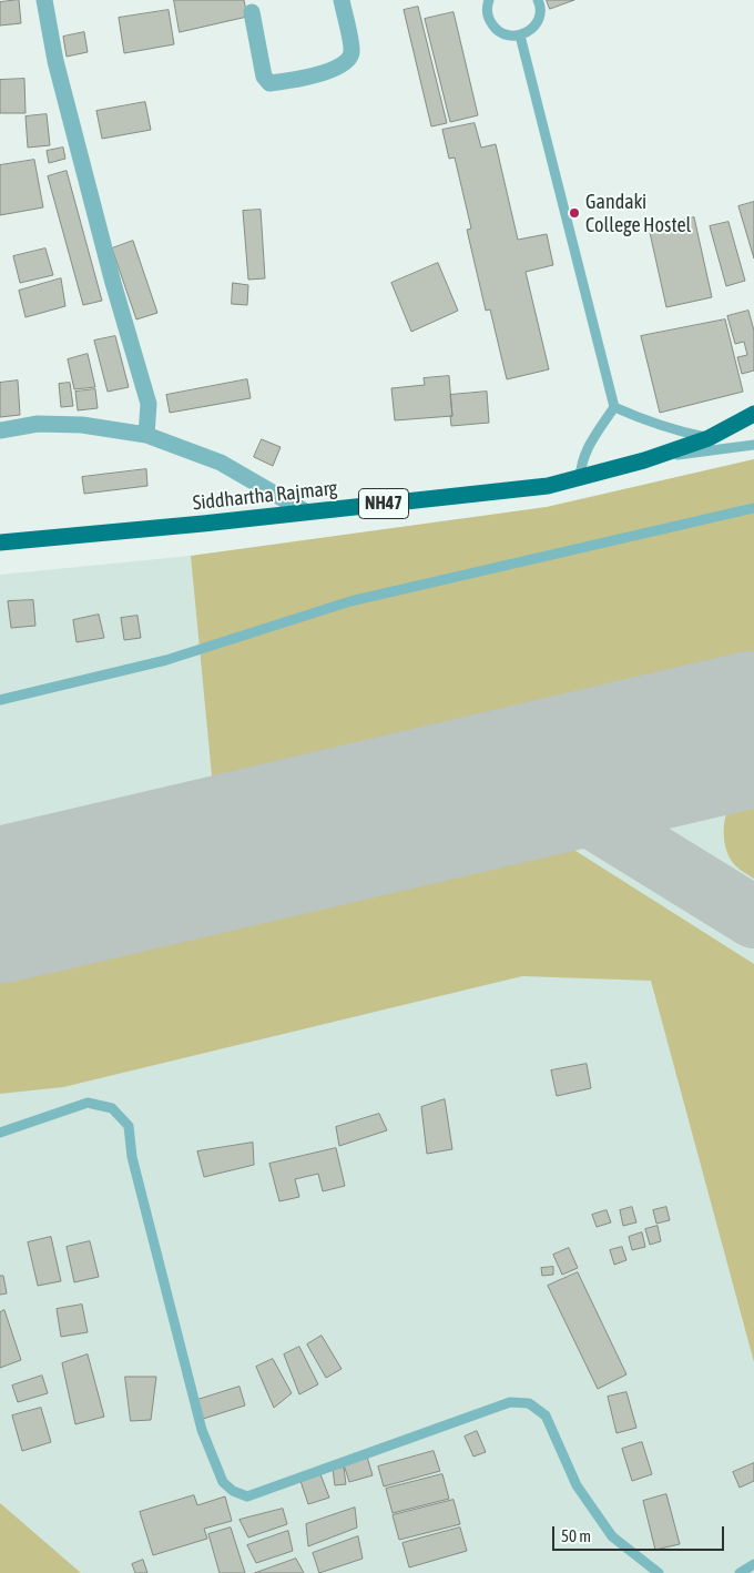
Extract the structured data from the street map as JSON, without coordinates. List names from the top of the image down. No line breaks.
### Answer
{"streets":{"highway":["Siddhartha Rajmarg","NH47"]},"places":["Gandaki College Hostel"],"scale_bar":"50 m"}
